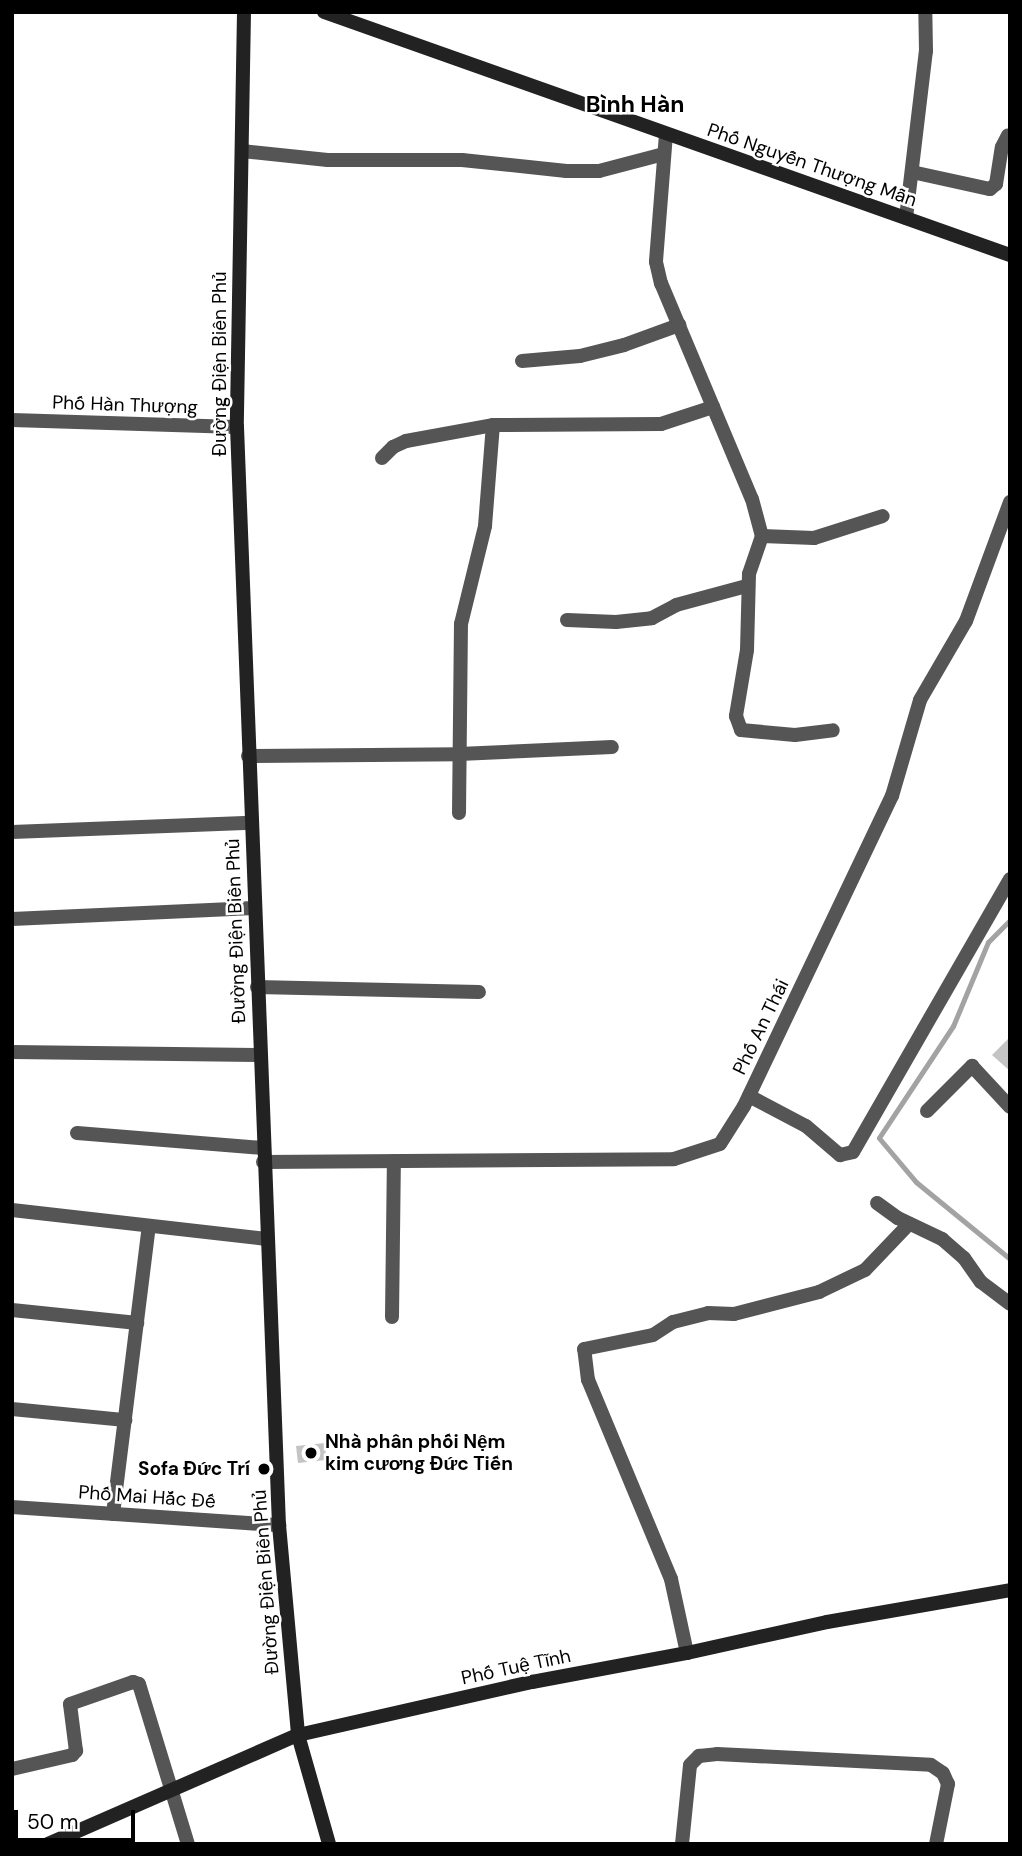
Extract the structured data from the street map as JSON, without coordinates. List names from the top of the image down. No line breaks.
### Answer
{"streets":{"main road":["Phố Nguyễn Thượng Mẫn","Đường Điện Biên Phủ","Phố Tuệ Tĩnh"],"street":["Phố Hàn Thượng","Phố An Thái","Phố Mai Hắc Đế"]},"crossings":[["Đường Điện Biên Phủ","Phố Hàn Thượng"],["Đường Điện Biên Phủ","Phố An Thái"],["Đường Điện Biên Phủ","Phố Mai Hắc Đế"],["Đường Điện Biên Phủ","Phố Tuệ Tĩnh"]],"districts":["Bình Hàn"],"places":["Nhà phân phối Nệm kim cương Đức Tiến","Sofa Đức Trí"],"scale_bar":"50 m"}
